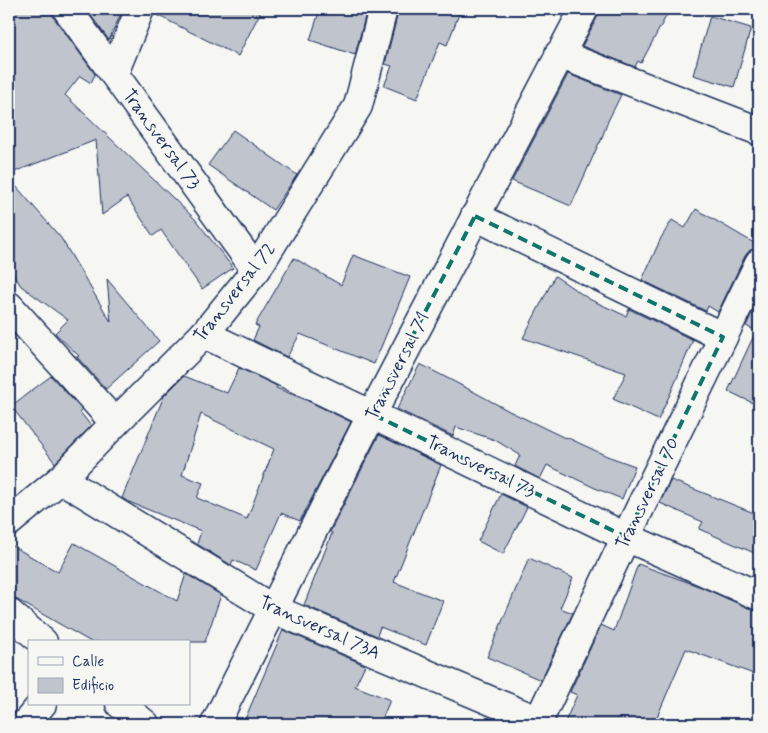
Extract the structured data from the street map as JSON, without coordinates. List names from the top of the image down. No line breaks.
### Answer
{"streets":{"street":["Transversal 73","Transversal 72","Transversal 71","Transversal 70","Transversal 73A"]},"crossings":[["Transversal 73","Transversal 72"],["Transversal 73","Transversal 71"],["Transversal 73","Transversal 70"],["Transversal 72","Transversal 73A"],["Transversal 71","Transversal 73A"],["Transversal 70","Transversal 73A"]],"legend":["Calle","Edificio"]}
